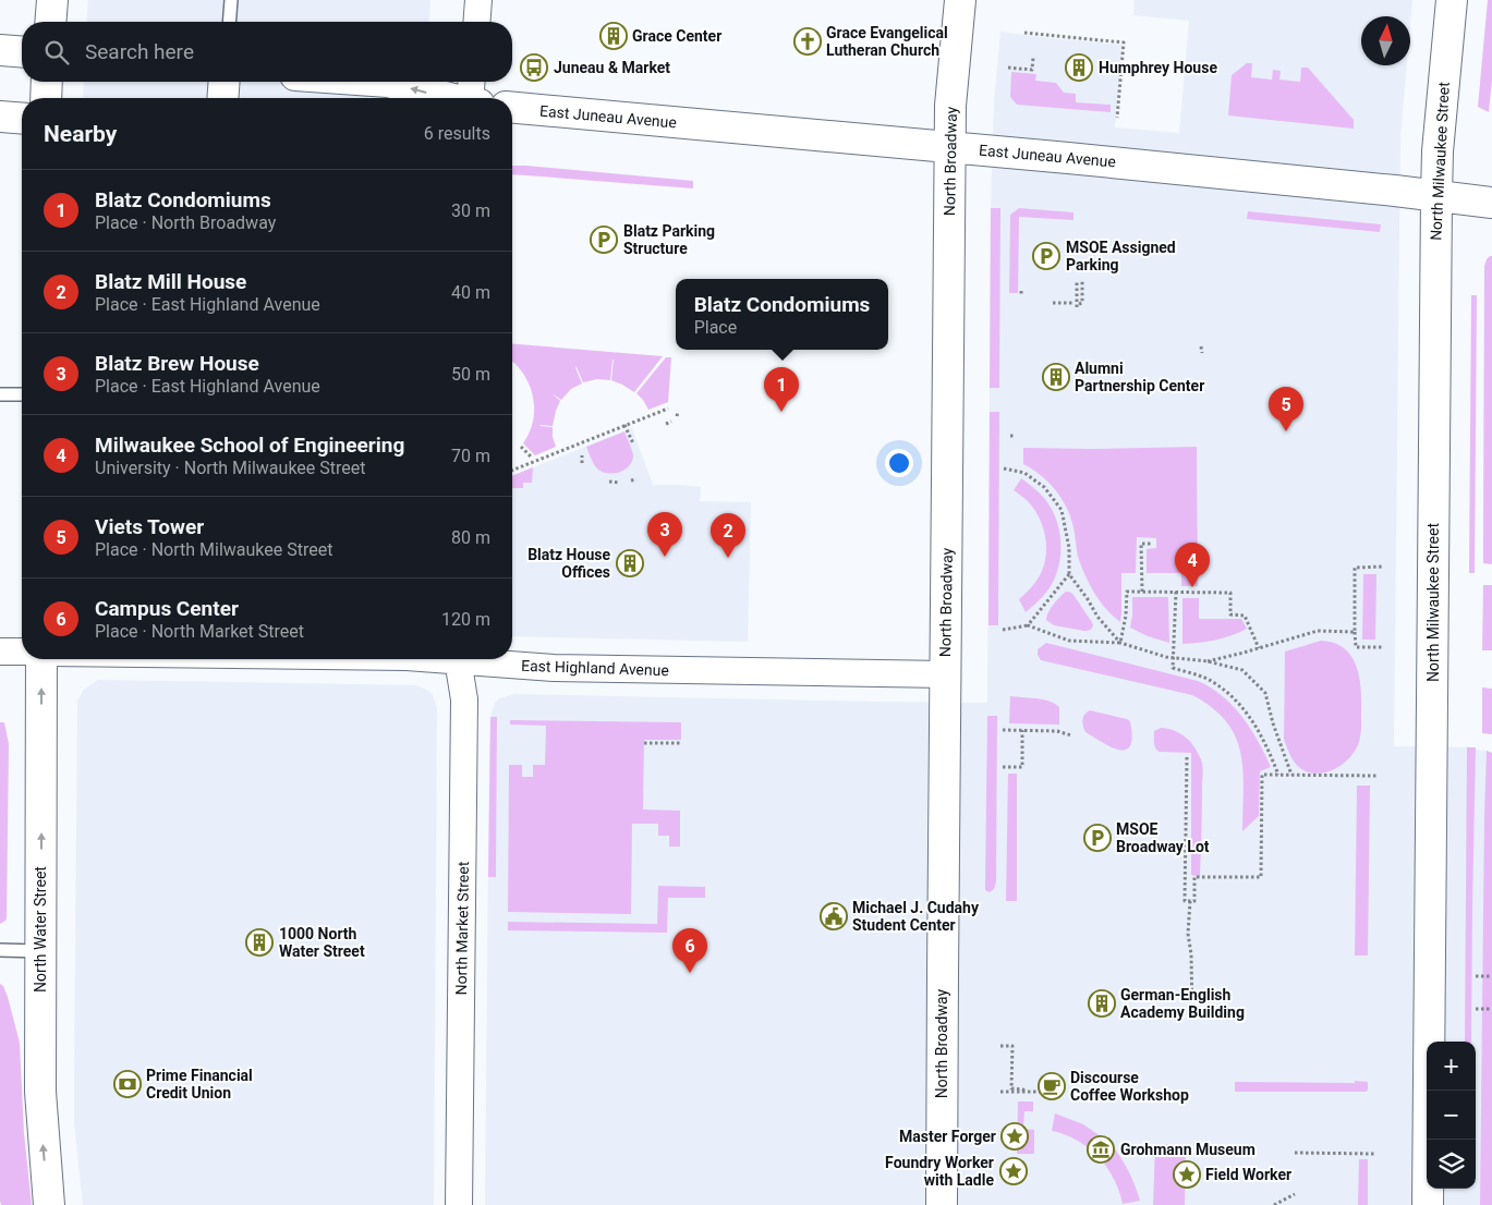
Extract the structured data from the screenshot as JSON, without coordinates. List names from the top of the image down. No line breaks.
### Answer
{"streets":{"street":["East Juneau Avenue","North Broadway","North Milwaukee Street","East Highland Avenue","North Market Street","North Water Street"]},"crossings":[["East Juneau Avenue","North Broadway"],["East Juneau Avenue","North Milwaukee Street"],["North Broadway","East Highland Avenue"]],"one_way":["North Water Street"],"places":{"building":["Grace Center","Humphrey House","Alumni Partnership Center","Blatz House Offices","1000 North Water Street","German-English Academy Building"],"church":["Grace Evangelical Lutheran Church"],"bus stop":["Juneau & Market"],"parking":["Blatz Parking Structure","MSOE Assigned Parking","MSOE Broadway Lot"],"public building":["Michael J. Cudahy Student Center"],"bank":["Prime Financial Credit Union"],"cafe":["Discourse Coffee Workshop"],"place":["Master Forger","Foundry Worker with Ladle","Field Worker"],"museum":["Grohmann Museum"]},"north":"top","page":{"search":"Search here","heading":["Nearby","6 results"],"list":[{"mark":"1","name":"Blatz Condomiums","note":"Place · North Broadway","value":"30 m"},{"mark":"2","name":"Blatz Mill House","note":"Place · East Highland Avenue","value":"40 m"},{"mark":"3","name":"Blatz Brew House","note":"Place · East Highland Avenue","value":"50 m"},{"mark":"4","name":"Milwaukee School of Engineering","note":"University · North Milwaukee Street","value":"70 m"},{"mark":"5","name":"Viets Tower","note":"Place · North Milwaukee Street","value":"80 m"},{"mark":"6","name":"Campus Center","note":"Place · North Market Street","value":"120 m"}],"popup":["Blatz Condomiums","Place"],"pins":["1","5","3","2","4","6"],"map_buttons":["+","−"]}}
